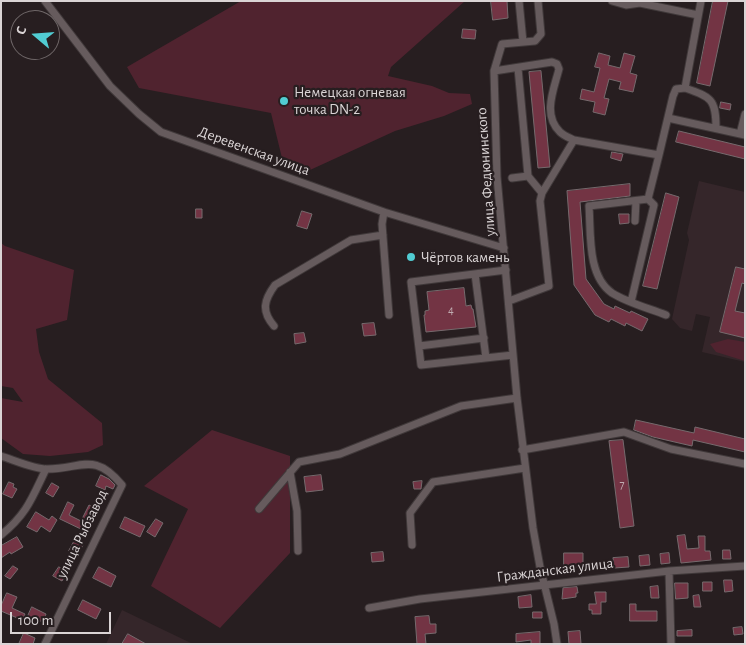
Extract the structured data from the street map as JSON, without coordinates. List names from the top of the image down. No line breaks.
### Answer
{"streets":{"street":["Деревенская улица","улица Федюнинского","улица Рыбзавод","Гражданская улица"]},"crossings":[["Деревенская улица","улица Федюнинского"],["улица Федюнинского","Гражданская улица"]],"places":["Немецкая огневая точка DN-2","Чёртов камень"],"house_numbers":["4","7"],"scale_bar":"100 m","north":"left"}
